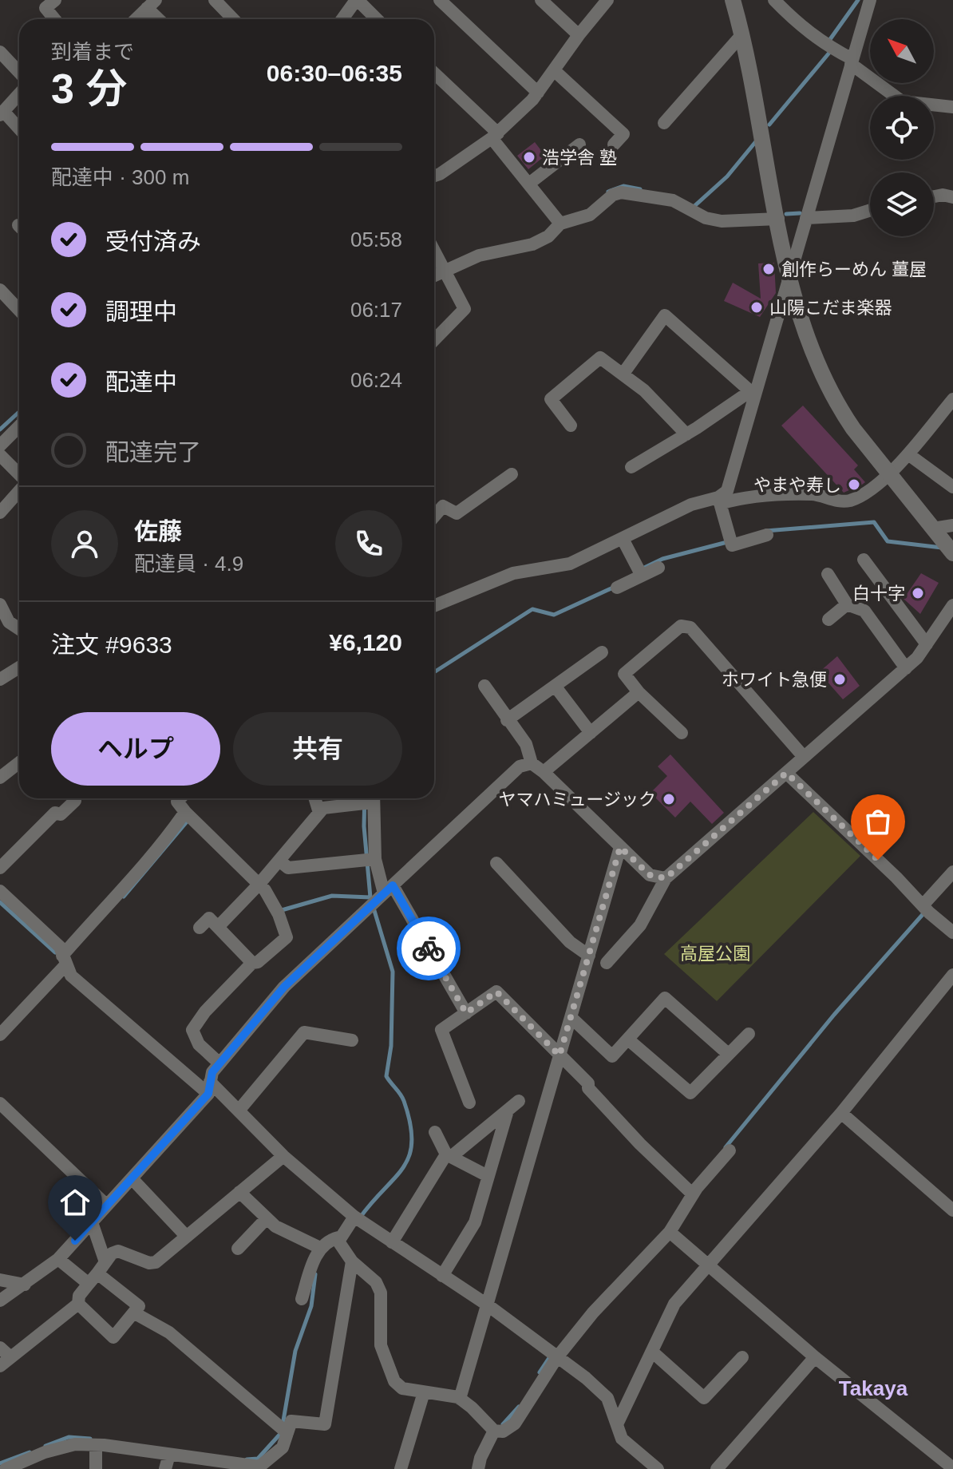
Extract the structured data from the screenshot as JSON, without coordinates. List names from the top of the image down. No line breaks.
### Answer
{"districts":["Takaya"],"parks":["高屋公園"],"places":["浩学舎 塾","創作らーめん 薑屋","山陽こだま楽器","やまや寿し","白十字","ホワイト急便","ヤマハミュージック"],"north":"top left","page":{"heading":["3 分","到着まで","06:30–06:35"],"panel":["佐藤","配達員 · 4.9","注文 #9633","¥6,120"],"bar":"配達中 · 300 m","list":[["受付済み","05:58"],["調理中","06:17"],["配達中","06:24"],"配達完了"],"buttons":["ヘルプ","共有"]}}
